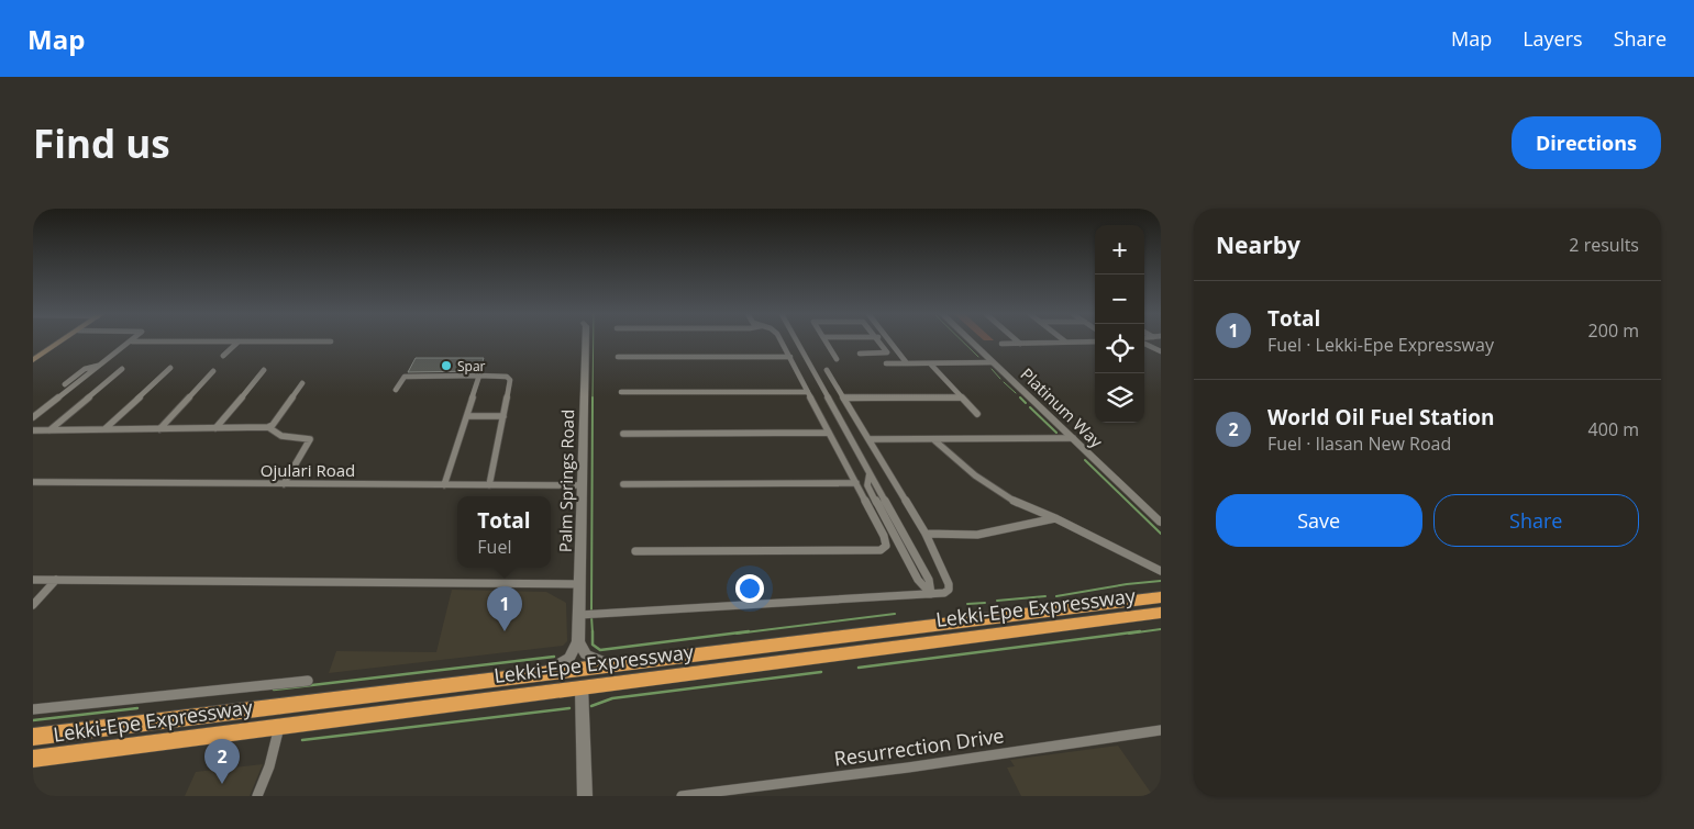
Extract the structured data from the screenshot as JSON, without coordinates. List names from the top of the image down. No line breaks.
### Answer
{"streets":{"highway":["Lekki-Epe Expressway"],"street":["Platinum Way","Ojulari Road","Palm Springs Road","Resurrection Drive"]},"crossings":[["Ojulari Road","Palm Springs Road"]],"places":["Spar"],"page":{"header":"Map","nav":["Map","Layers","Share"],"buttons":["Directions",["Save","Share"]],"title":"Find us","heading":["Nearby","2 results"],"map_buttons":["+","−"],"list":[{"mark":"1","name":"Total","note":"Fuel · Lekki-Epe Expressway","value":"200 m"},{"mark":"2","name":"World Oil Fuel Station","note":"Fuel · Ilasan New Road","value":"400 m"}],"popup":["Total","Fuel"],"pins":["1","2"]}}
